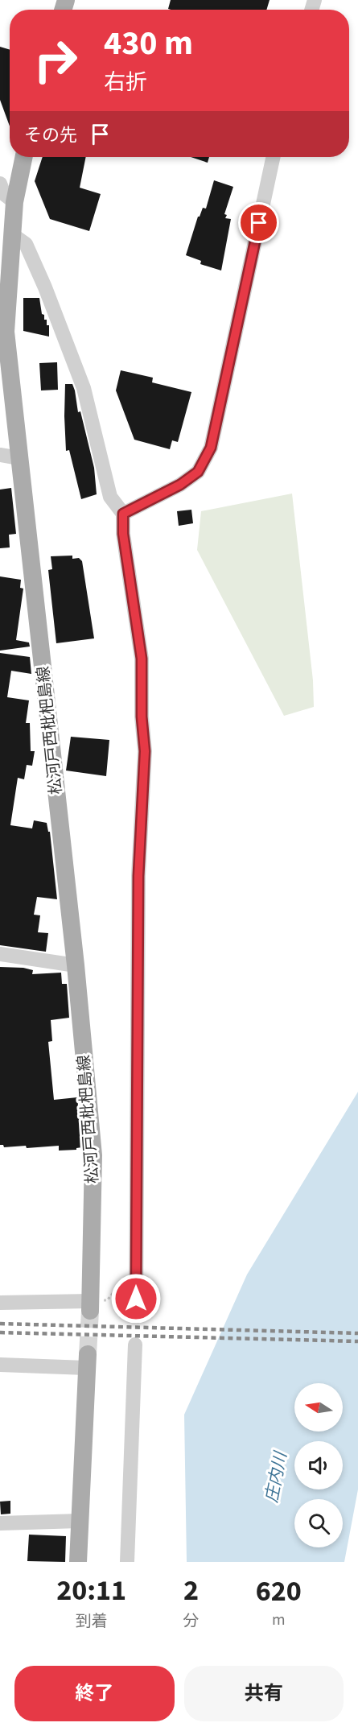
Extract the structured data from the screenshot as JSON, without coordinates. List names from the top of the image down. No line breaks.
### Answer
{"streets":{"main road":["松河戸西枇杷島線"]},"water":["庄内川"],"north":"left","page":{"turn":["430 m","右折"],"then":"その先","eta":["20:11","到着","2","分","620","m"],"buttons":["終了","共有"]}}
